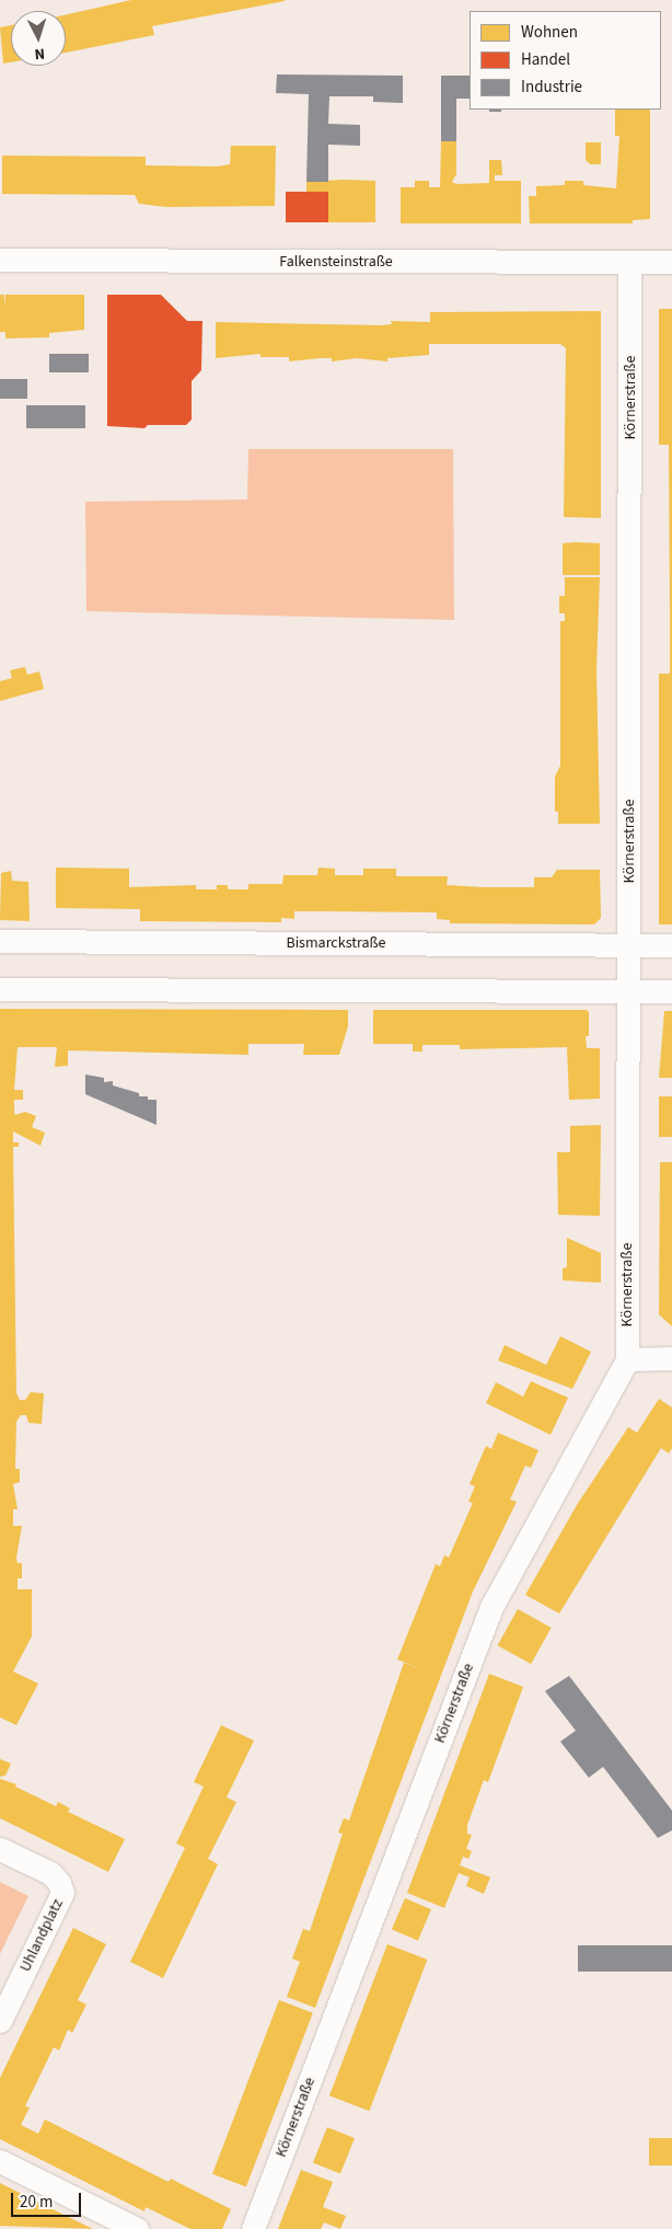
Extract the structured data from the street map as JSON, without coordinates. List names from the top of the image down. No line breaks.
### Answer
{"streets":{"street":["Falkensteinstraße","Körnerstraße","Bismarckstraße","Uhlandplatz"]},"crossings":[["Falkensteinstraße","Körnerstraße"],["Körnerstraße","Bismarckstraße"]],"legend":["Wohnen","Handel","Industrie"],"scale_bar":"20 m","north":"bottom"}
